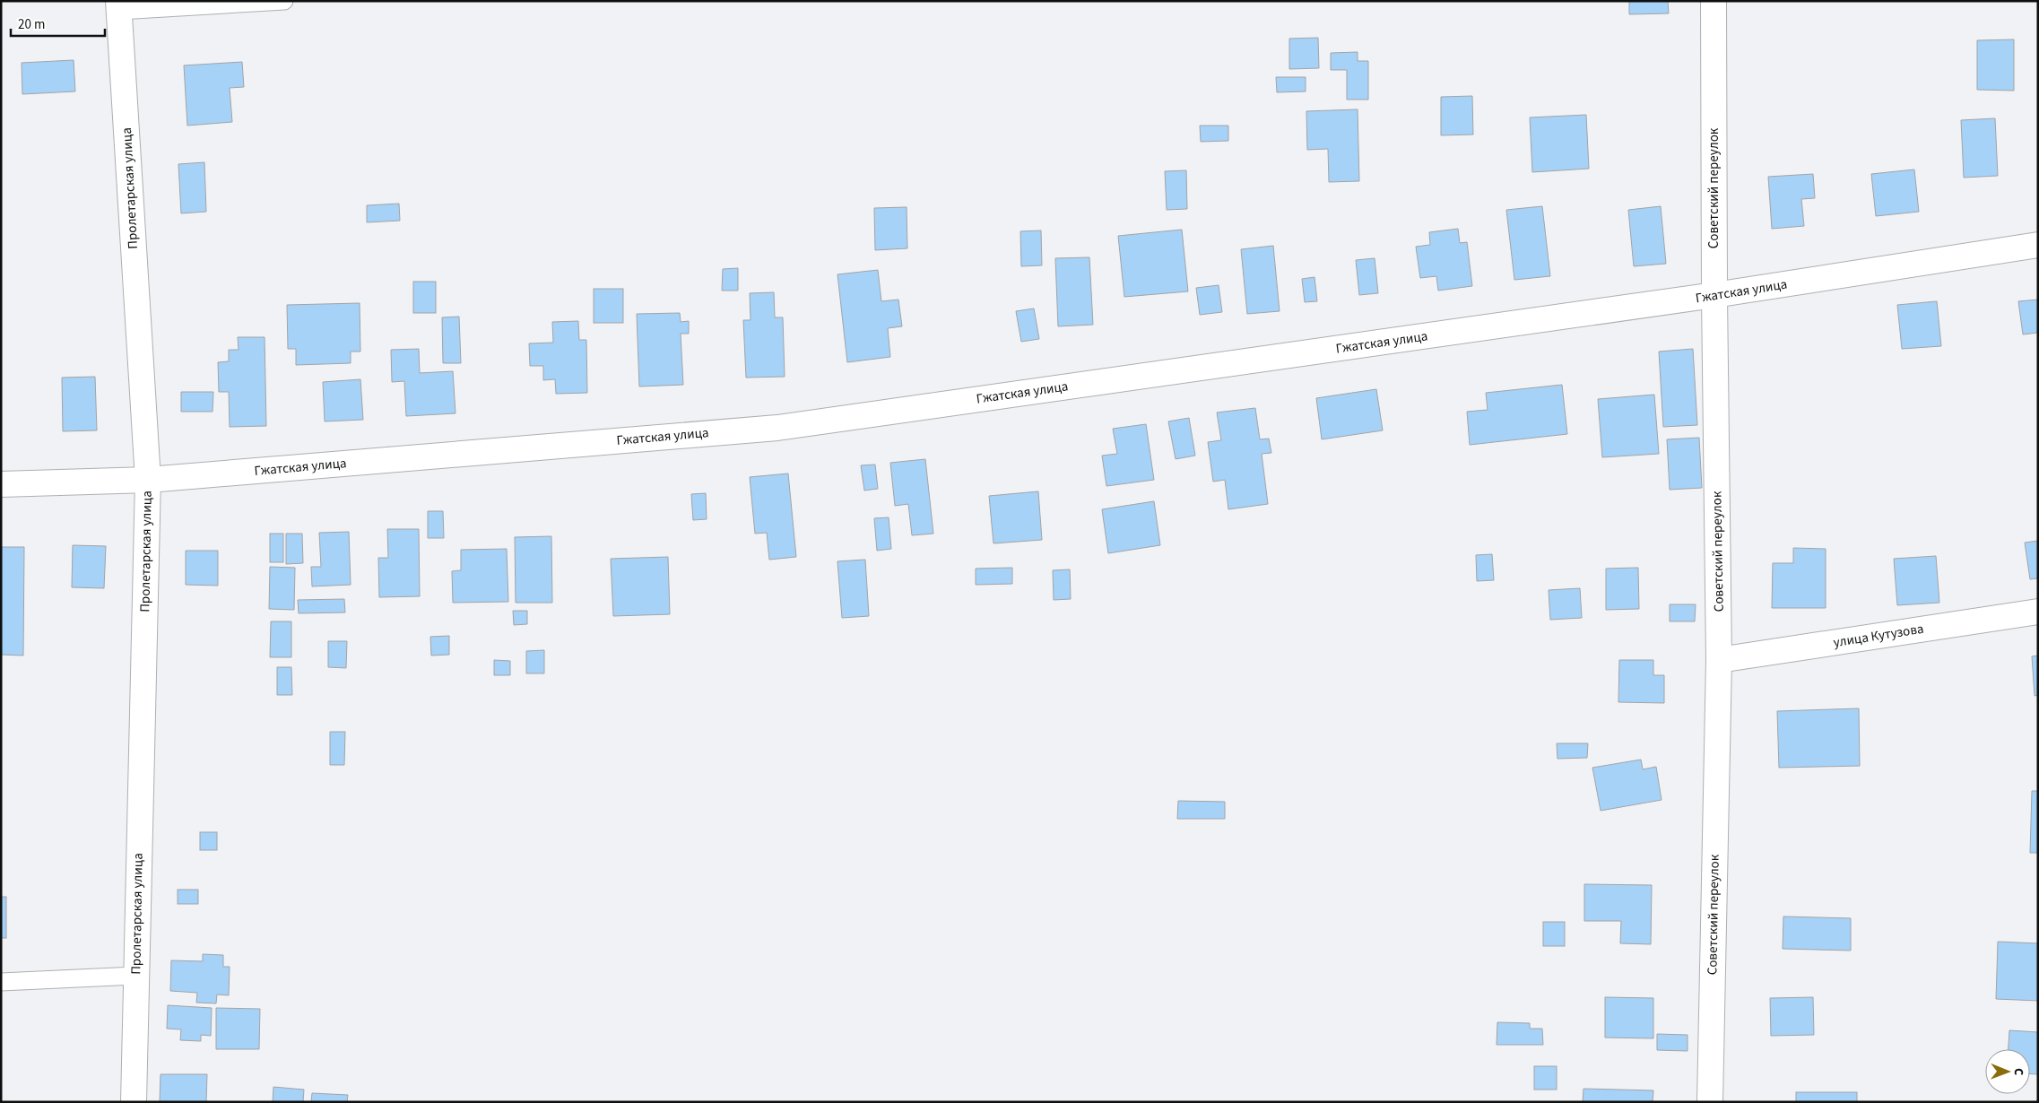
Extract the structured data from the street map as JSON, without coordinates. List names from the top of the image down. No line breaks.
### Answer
{"streets":{"street":["Пролетарская улица","Советский переулок","Гжатская улица","улица Кутузова"]},"crossings":[["Пролетарская улица","Гжатская улица"],["Советский переулок","Гжатская улица"],["Советский переулок","улица Кутузова"]],"scale_bar":"20 m","north":"right"}
